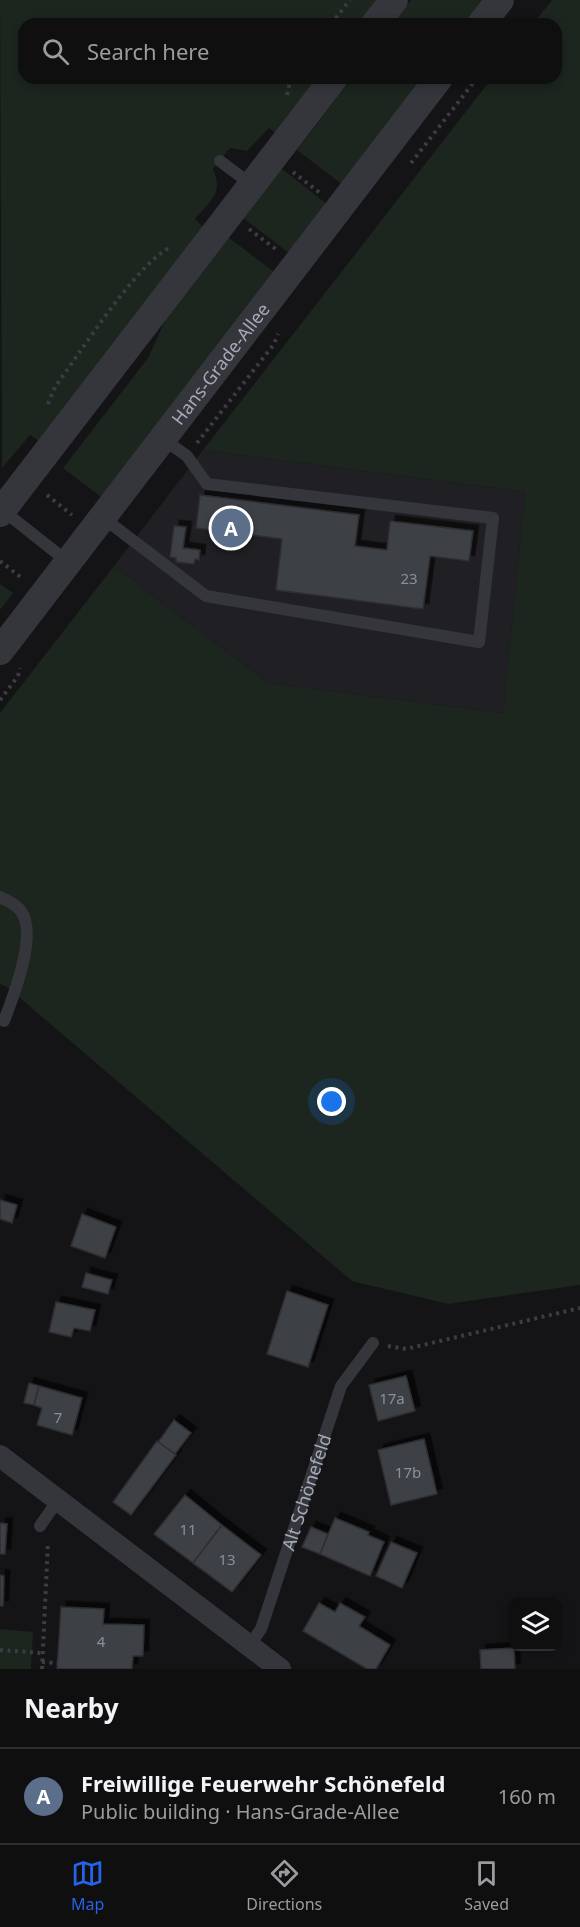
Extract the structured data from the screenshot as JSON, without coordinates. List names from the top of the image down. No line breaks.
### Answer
{"streets":{"street":["Hans-Grade-Allee"],"lane":["Alt Schönefeld"]},"house_numbers":["23","17a","7","17b","11","13","4"],"page":{"search":"Search here","pins":"A","heading":"Nearby","list":[{"mark":"A","name":"Freiwillige Feuerwehr Schönefeld","note":"Public building · Hans-Grade-Allee","value":"160 m"}],"nav":["Map","Directions","Saved"]}}
